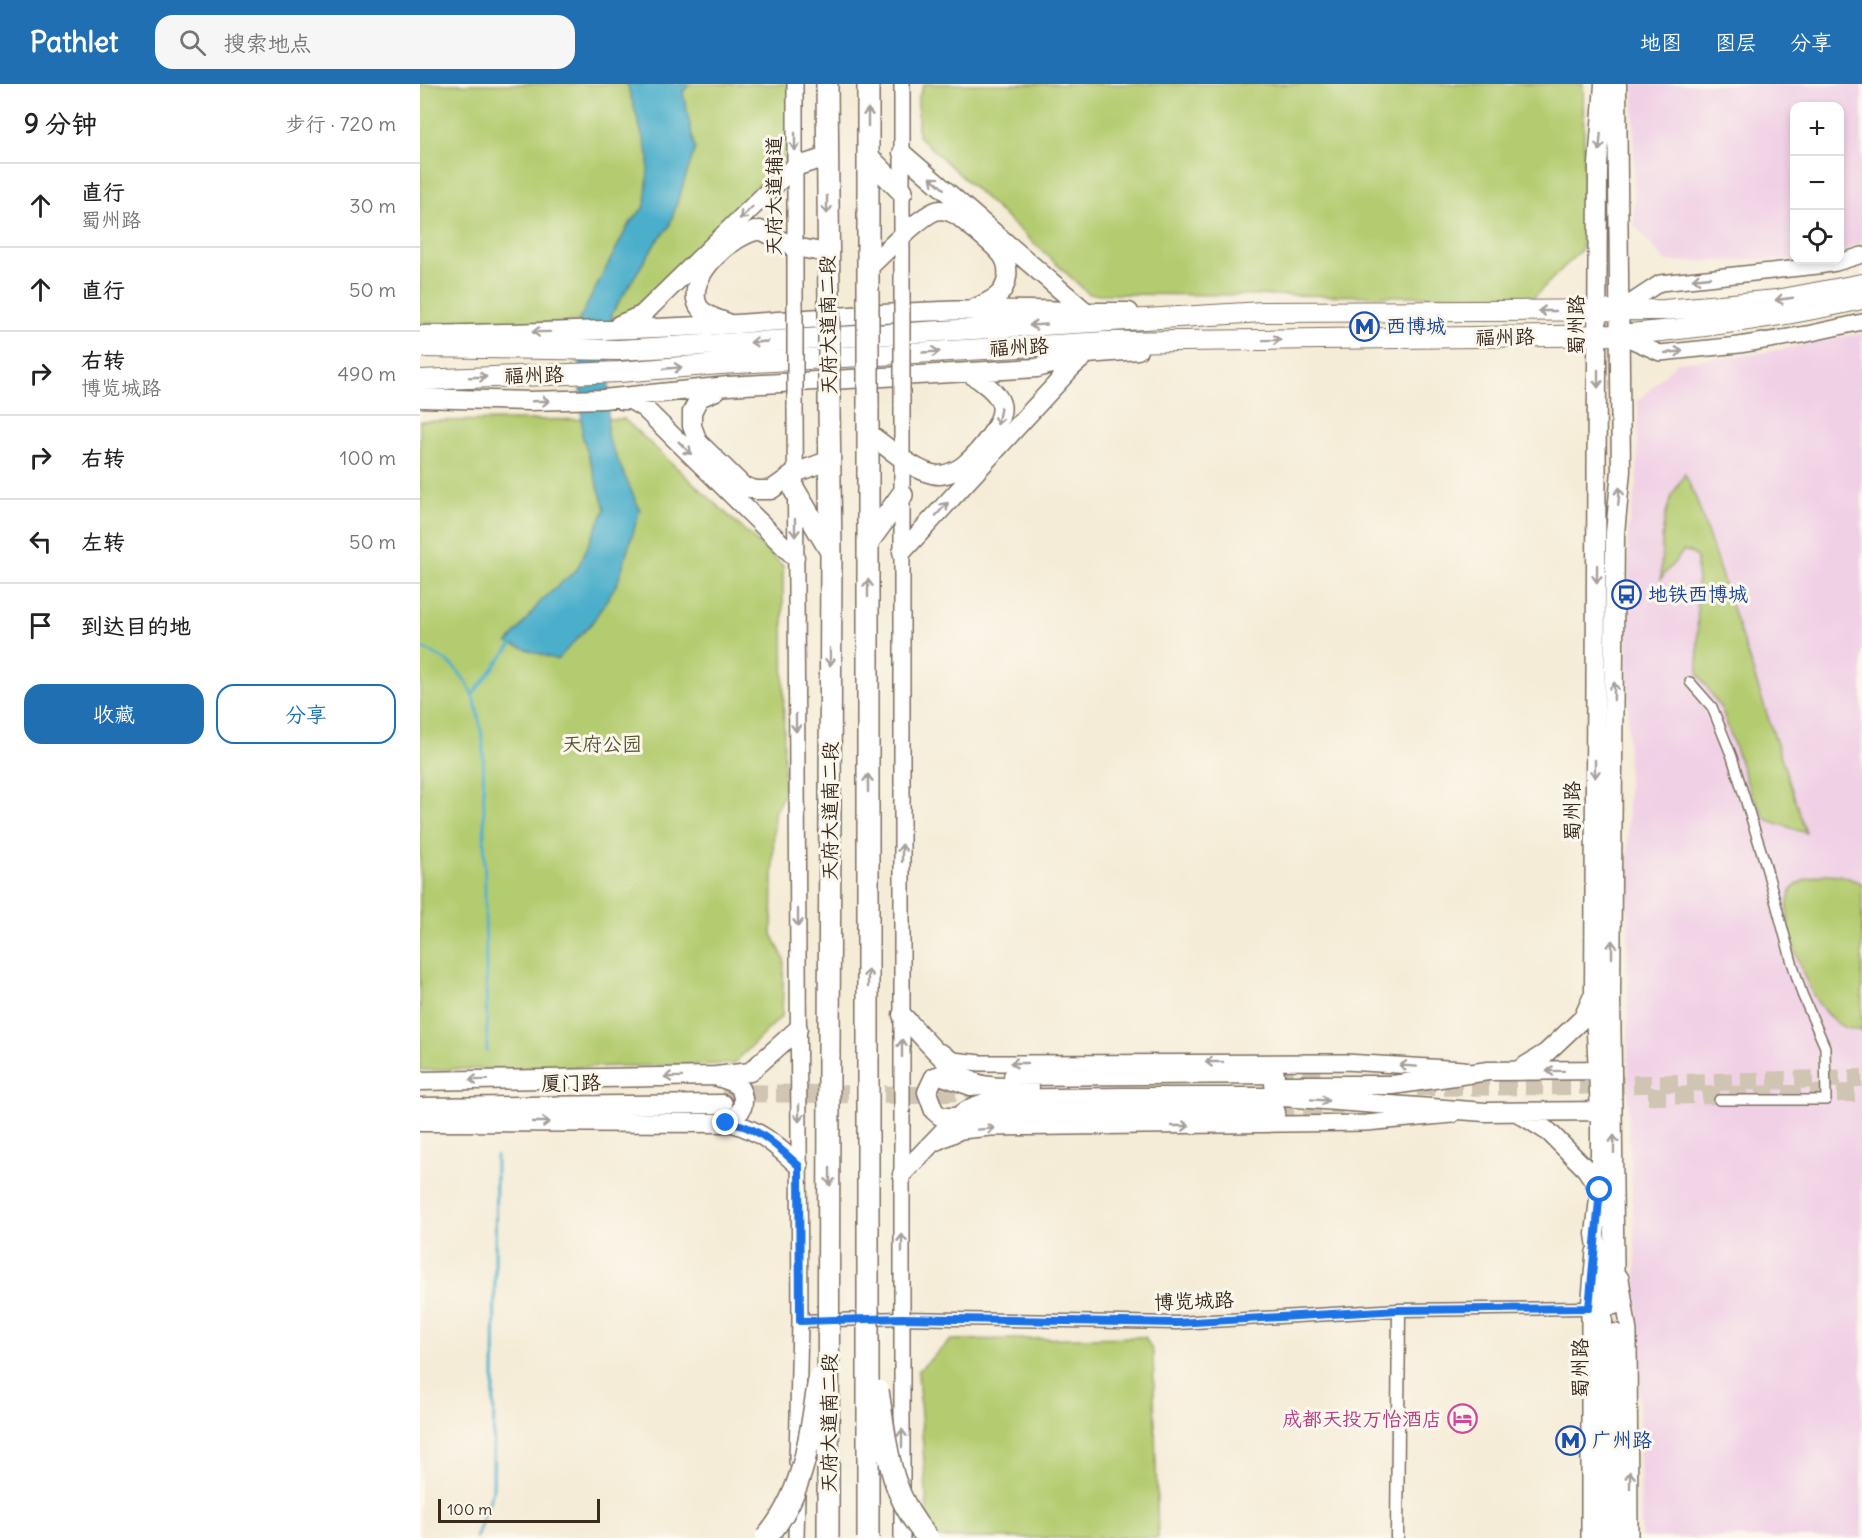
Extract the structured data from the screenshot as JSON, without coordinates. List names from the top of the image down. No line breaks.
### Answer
{"streets":{"highway":["天府大道南二段"],"main road":["蜀州路","福州路","厦门路"],"street":["天府大道辅道","博览城路"]},"crossings":[["天府大道辅道","博览城路"],["蜀州路","福州路"]],"parks":["天府公园"],"places":{"metro station":["西博城","广州路"],"bus stop":["地铁西博城"],"hotel":["成都天投万怡酒店"]},"scale_bar":"100 m","page":{"header":"Pathlet","search":"搜索地点","nav":["地图","图层","分享"],"heading":["9 分钟","步行 · 720 m"],"map_buttons":["+","−"],"list":[["直行","蜀州路","30 m"],["直行","50 m"],["右转","博览城路","490 m"],["右转","100 m"],["左转","50 m"],"到达目的地"],"buttons":["收藏","分享"],"scale":"100 m"}}
